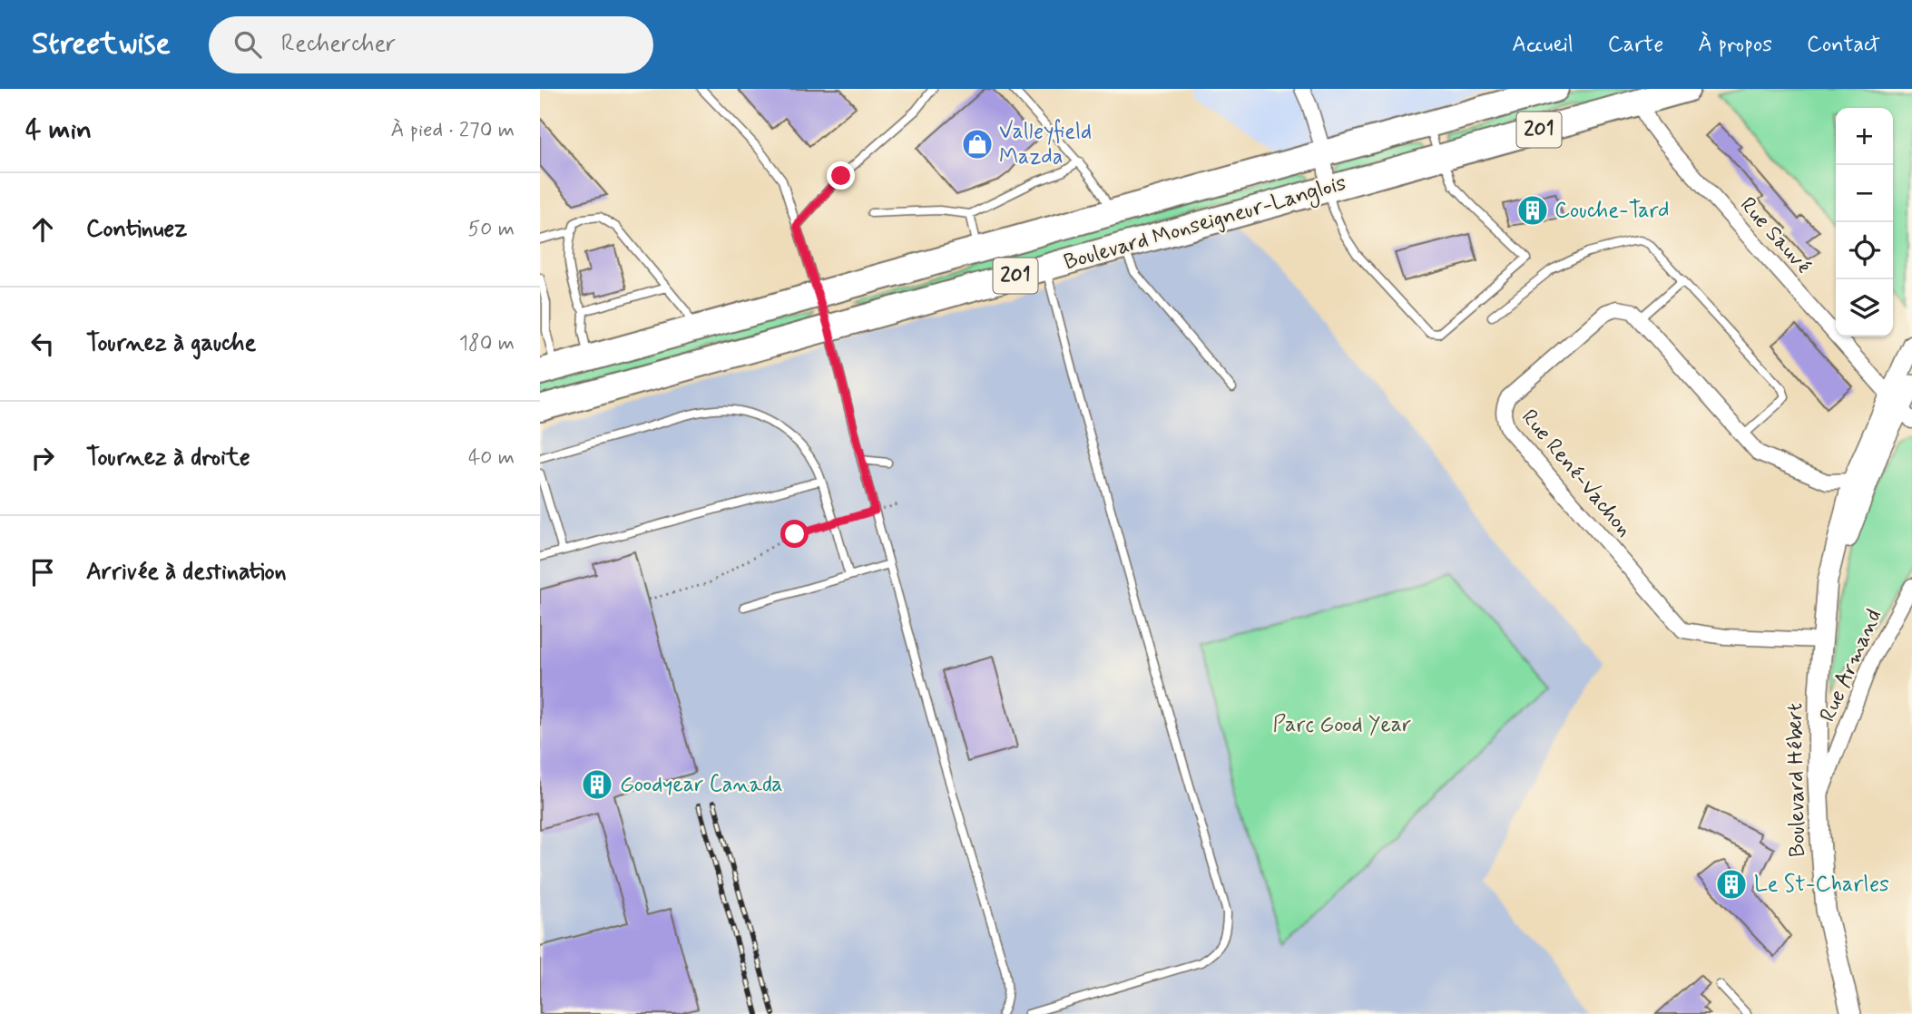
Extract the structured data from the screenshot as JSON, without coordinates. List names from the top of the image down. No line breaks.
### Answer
{"streets":{"highway":["201","Boulevard Monseigneur-Langlois"],"main road":["Boulevard Hébert"],"street":["Rue Sauvé","Rue René-Vachon","Rue Armand"]},"crossings":[["Boulevard Monseigneur-Langlois","Rue Sauvé"],["Rue Sauvé","Boulevard Hébert"],["Rue René-Vachon","Boulevard Hébert"],["Rue Armand","Boulevard Hébert"]],"parks":["Parc Good Year"],"places":{"shop":["Valleyfield Mazda"],"building":["Couche-Tard","Goodyear Canada","Le St-Charles"]},"page":{"header":"Streetwise","search":"Rechercher","nav":["Accueil","Carte","À propos","Contact"],"heading":["4 min","À pied · 270 m"],"map_buttons":["+","−"],"list":[["Continuez","50 m"],["Tournez à gauche","180 m"],["Tournez à droite","40 m"],"Arrivée à destination"]}}
